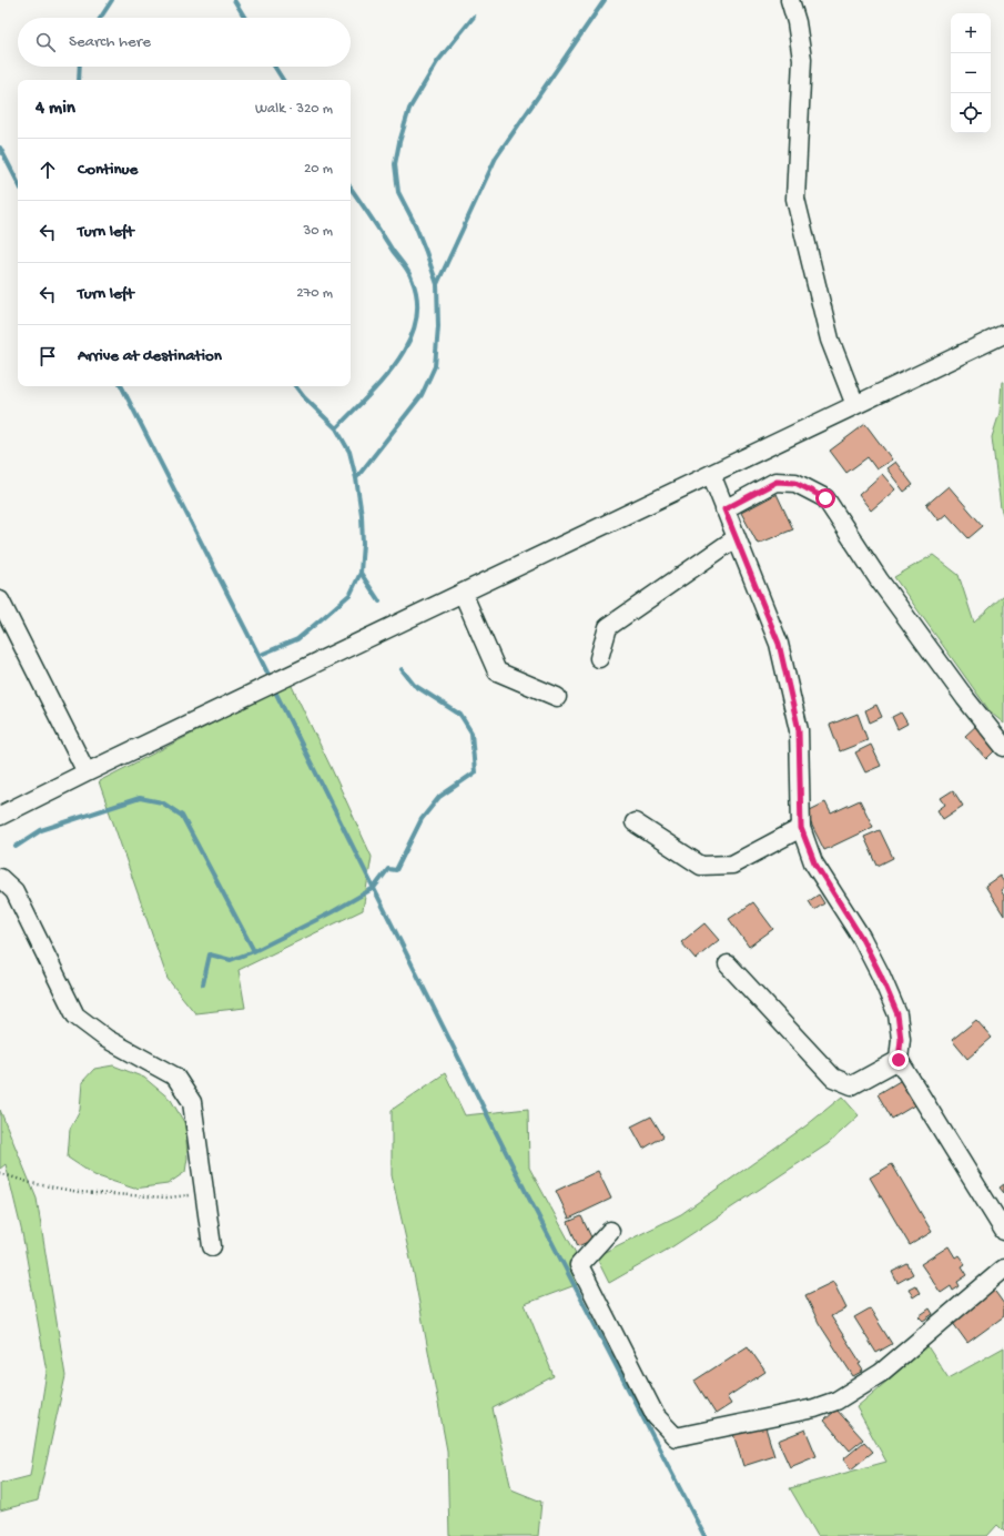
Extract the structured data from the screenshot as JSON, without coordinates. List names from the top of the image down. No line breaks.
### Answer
{"page":{"map_buttons":["+","−"],"search":"Search here","heading":["4 min","Walk · 320 m"],"list":[["Continue","20 m"],["Turn left","30 m"],["Turn left","270 m"],"Arrive at destination"]}}
